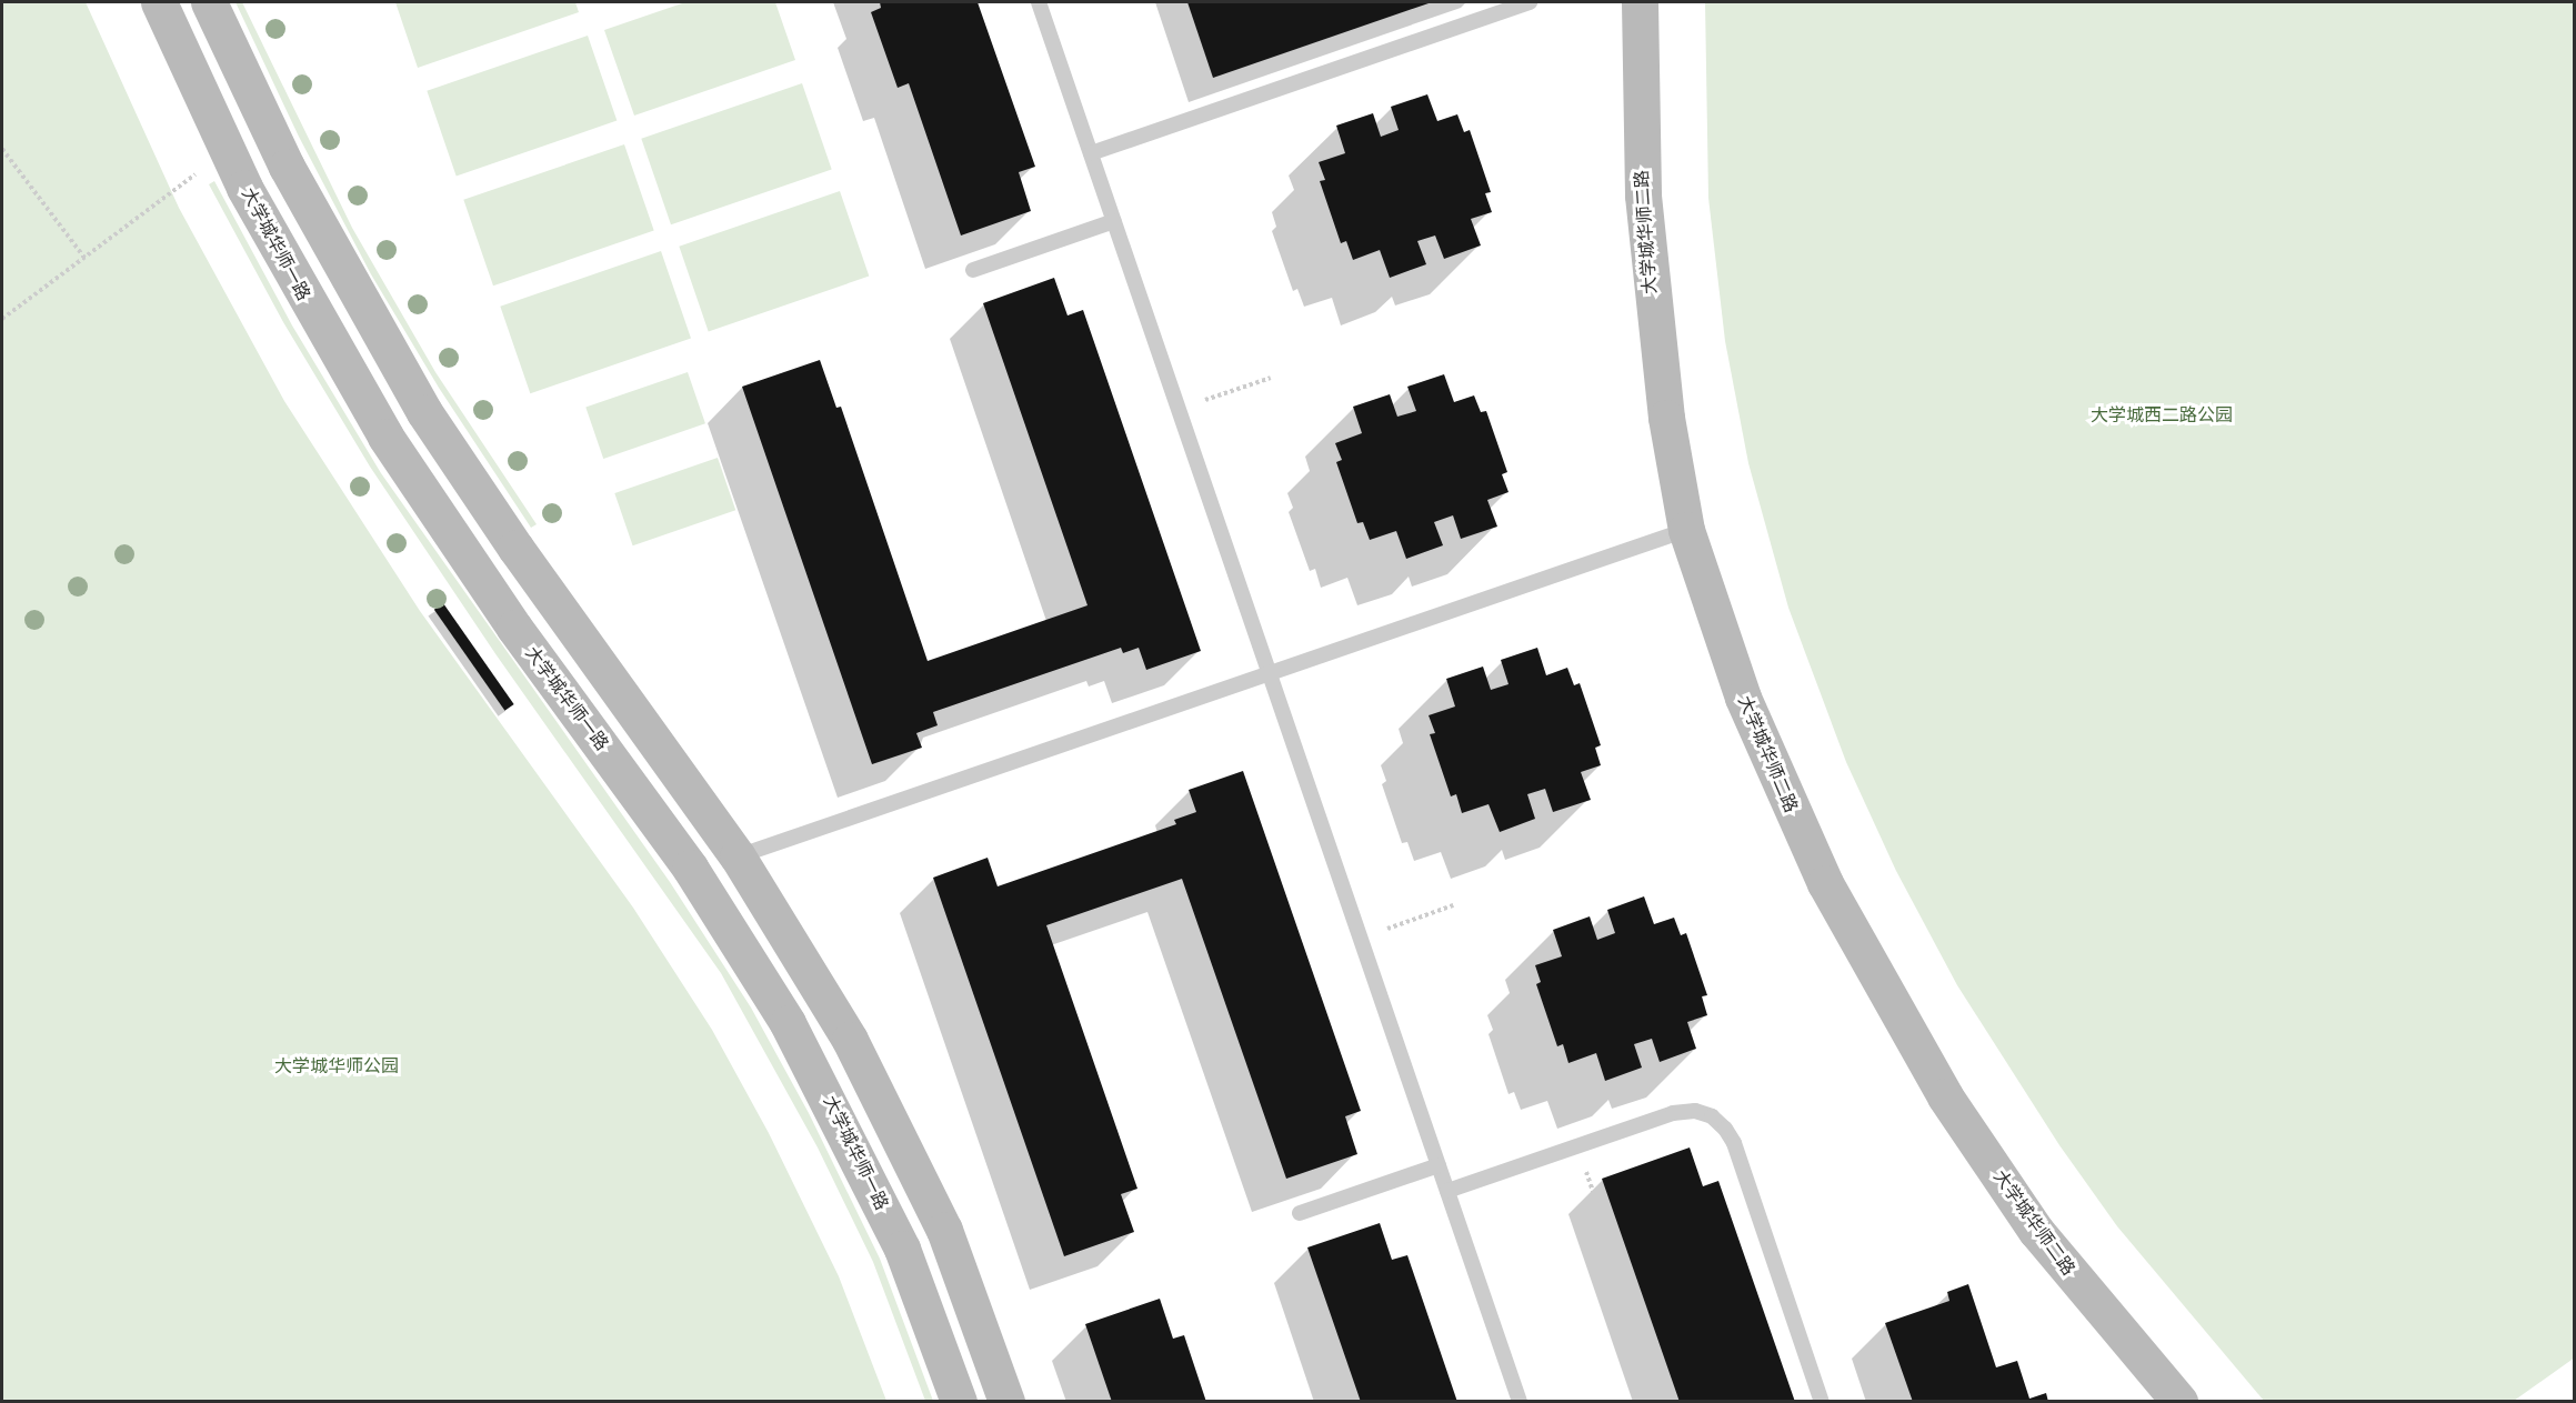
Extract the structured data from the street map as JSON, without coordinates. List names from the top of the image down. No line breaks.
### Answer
{"streets":{"street":["大学城华师二路","大学城华师一路"]},"parks":["大学城西二路公园","大学城华师公园"]}
